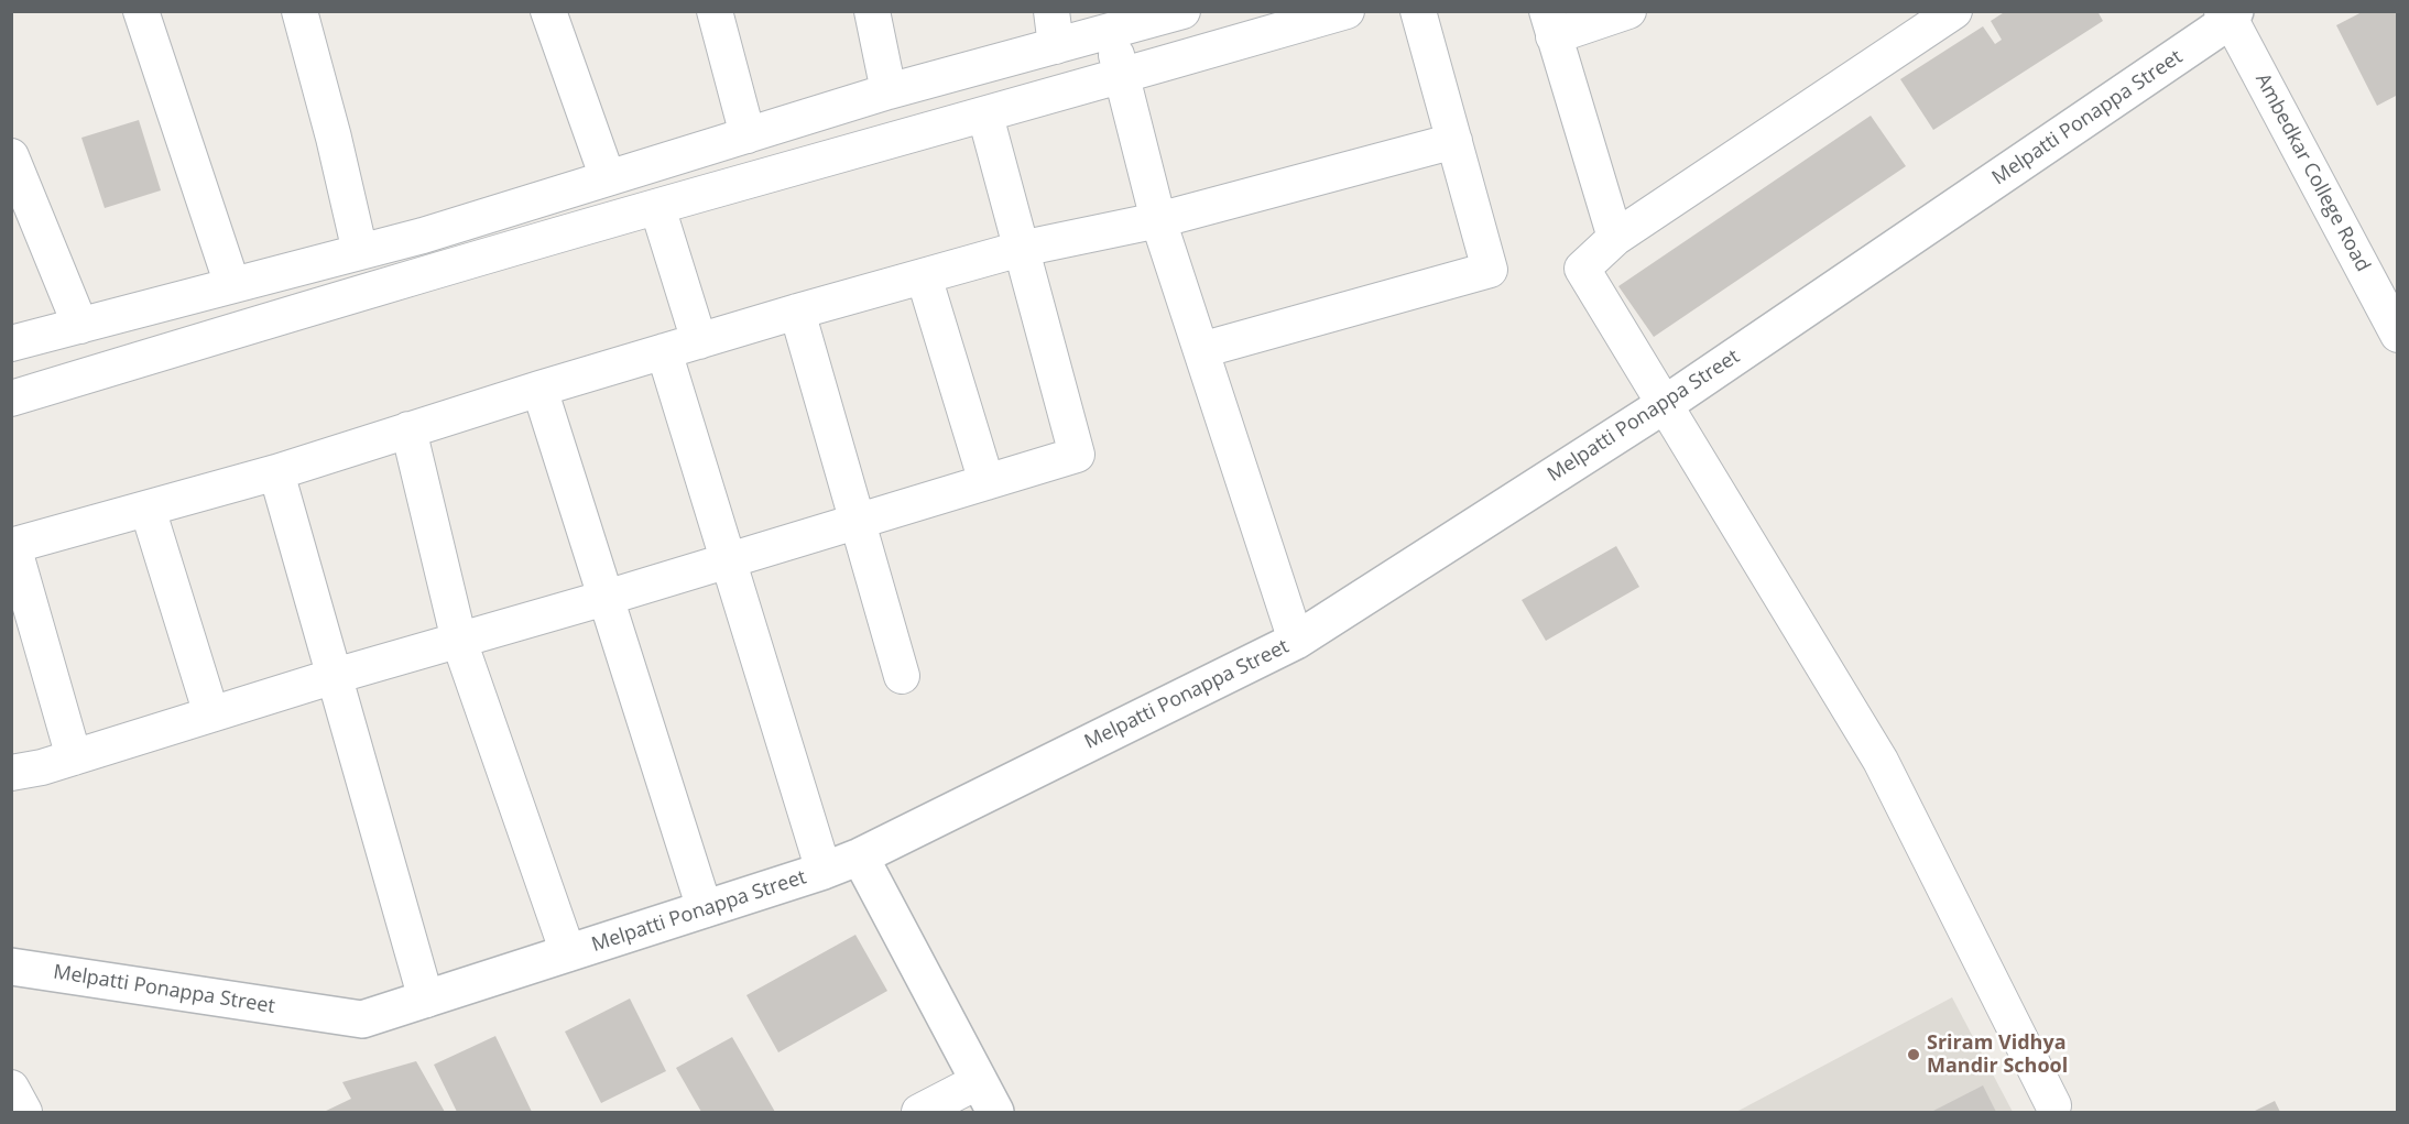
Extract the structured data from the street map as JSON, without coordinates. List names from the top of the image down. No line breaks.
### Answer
{"streets":{"main road":["Melpatti Ponappa Street"],"street":["Ambedkar College Road"]},"crossings":[["Melpatti Ponappa Street","Ambedkar College Road"]],"places":["Sriram Vidhya Mandir School"]}
